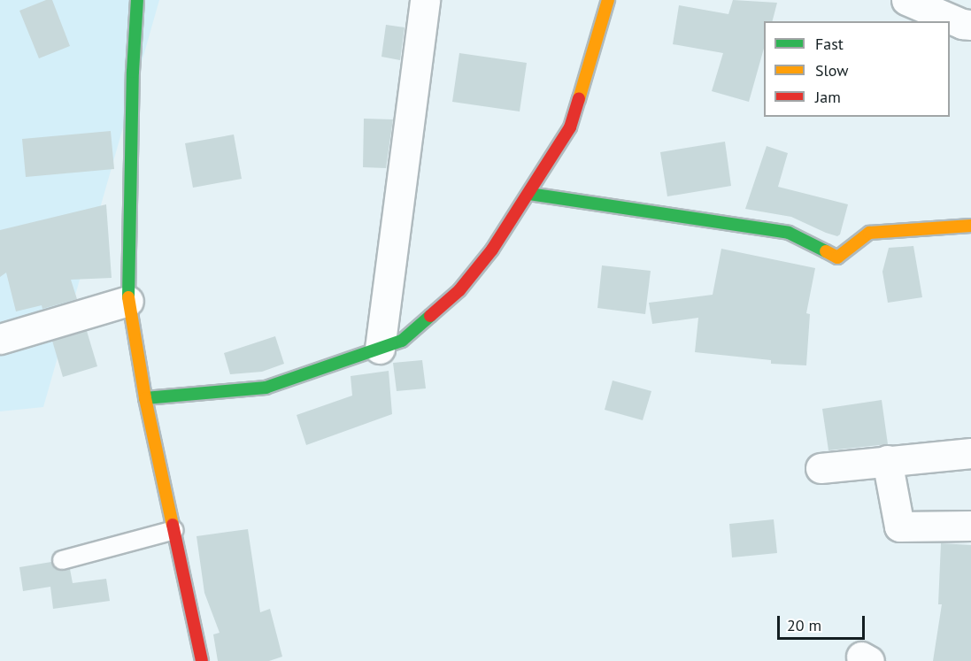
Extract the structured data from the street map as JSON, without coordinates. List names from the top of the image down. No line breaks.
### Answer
{"legend":["Fast","Slow","Jam"],"scale_bar":"20 m"}
